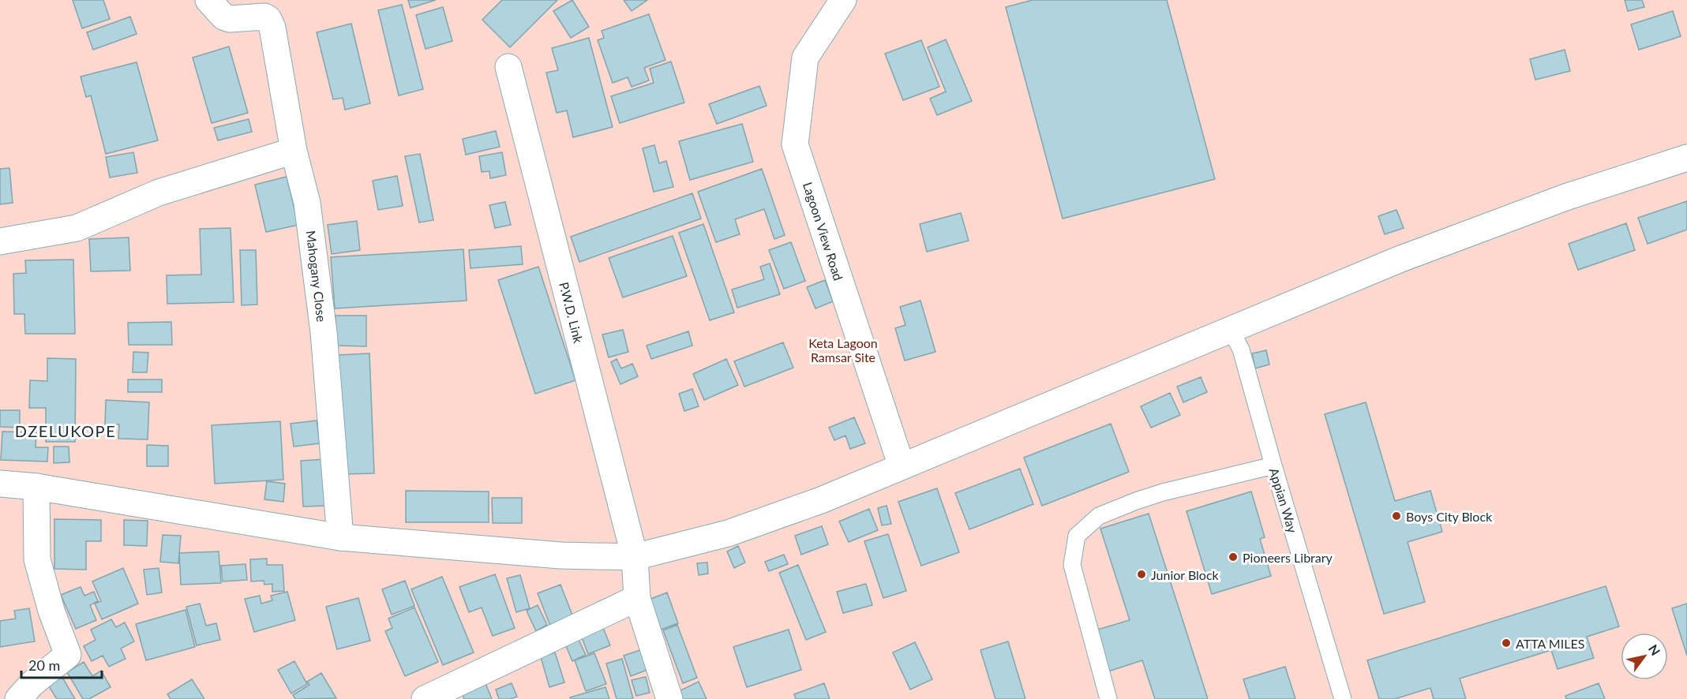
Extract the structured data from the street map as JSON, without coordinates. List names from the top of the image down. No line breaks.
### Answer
{"streets":{"street":["Lagoon View Road","Mahogany Close","P.W.D. Link"],"lane":["Appian Way"]},"districts":["DZELUKOPE"],"parks":["Keta Lagoon Ramsar Site"],"places":["Boys City Block","Pioneers Library","Junior Block","ATTA MILES"],"scale_bar":"20 m","north":"top right"}
